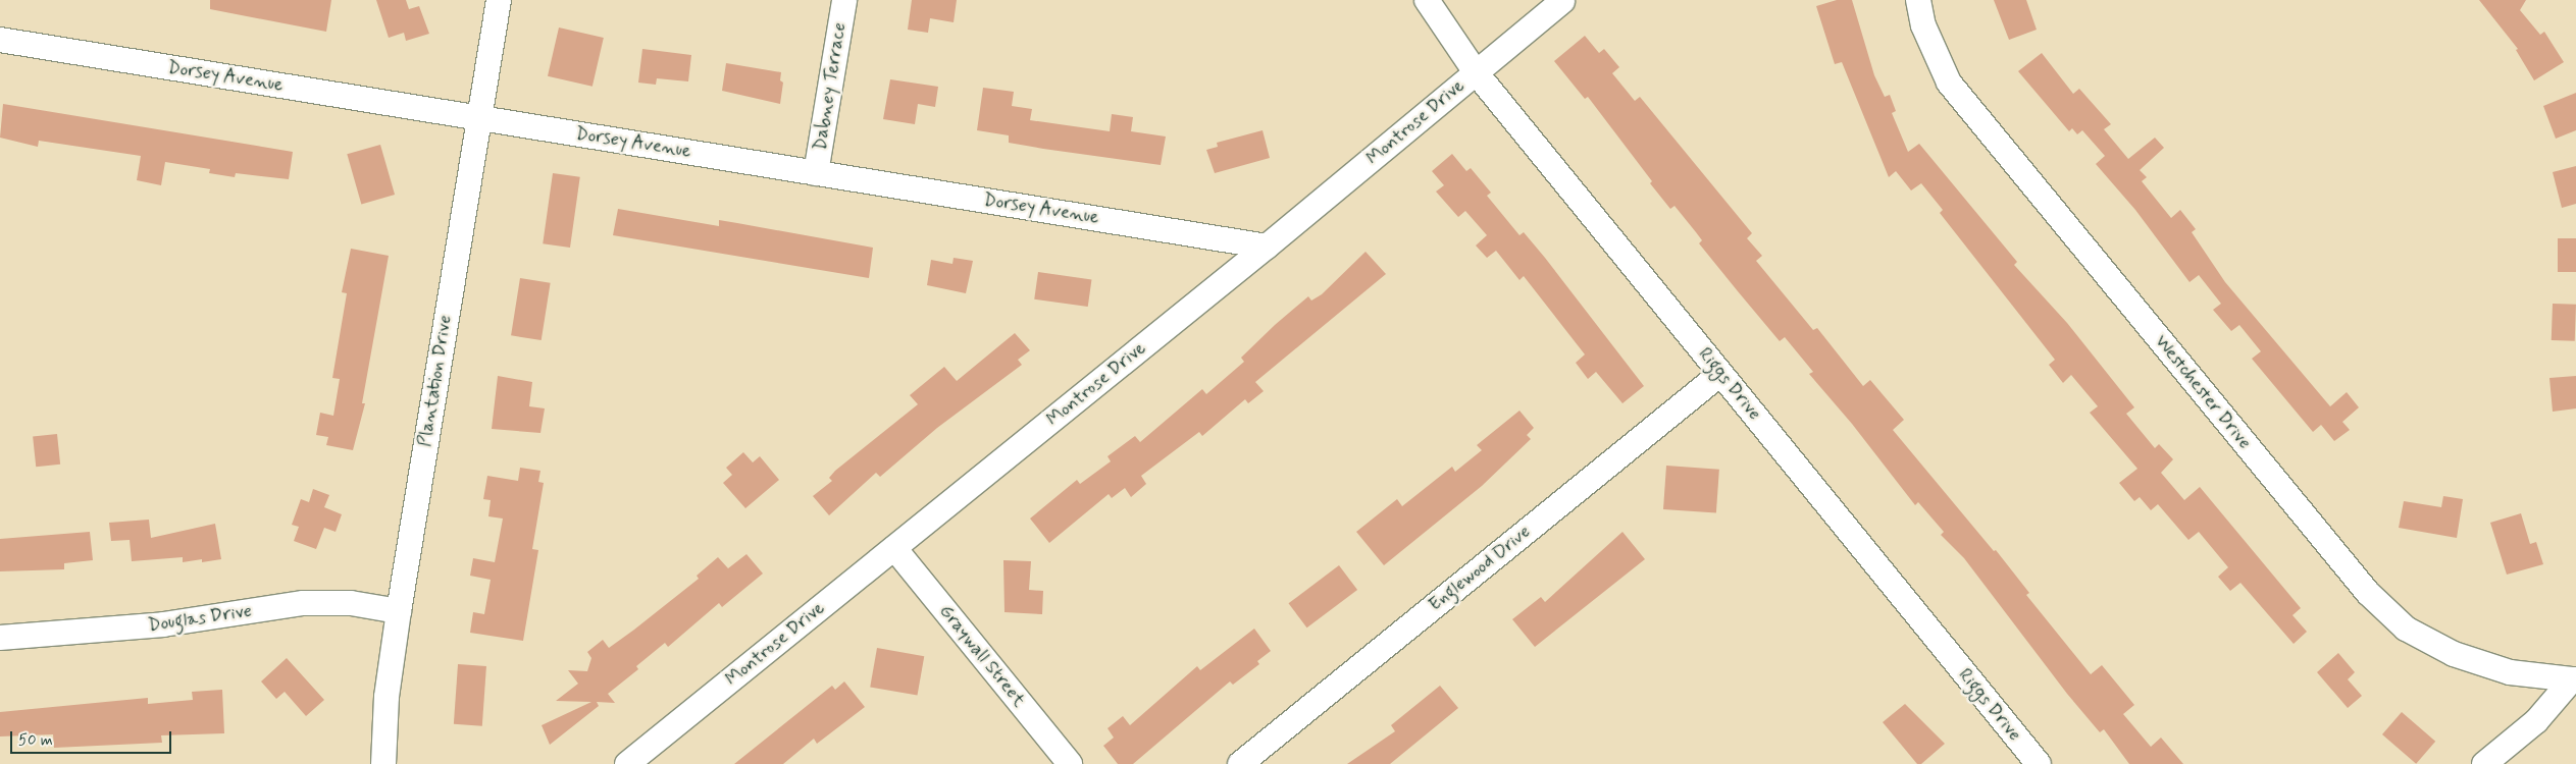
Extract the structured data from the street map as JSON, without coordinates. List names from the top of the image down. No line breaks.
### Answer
{"streets":{"street":["Dorsey Avenue","Dabney Terrace","Montrose Drive","Plantation Drive","Riggs Drive","Westchester Drive","Englewood Drive","Douglas Drive","Graywall Street"]},"crossings":[["Dorsey Avenue","Dabney Terrace"],["Dorsey Avenue","Montrose Drive"],["Dorsey Avenue","Plantation Drive"],["Montrose Drive","Riggs Drive"],["Montrose Drive","Graywall Street"],["Plantation Drive","Douglas Drive"],["Riggs Drive","Englewood Drive"]],"scale_bar":"50 m"}
